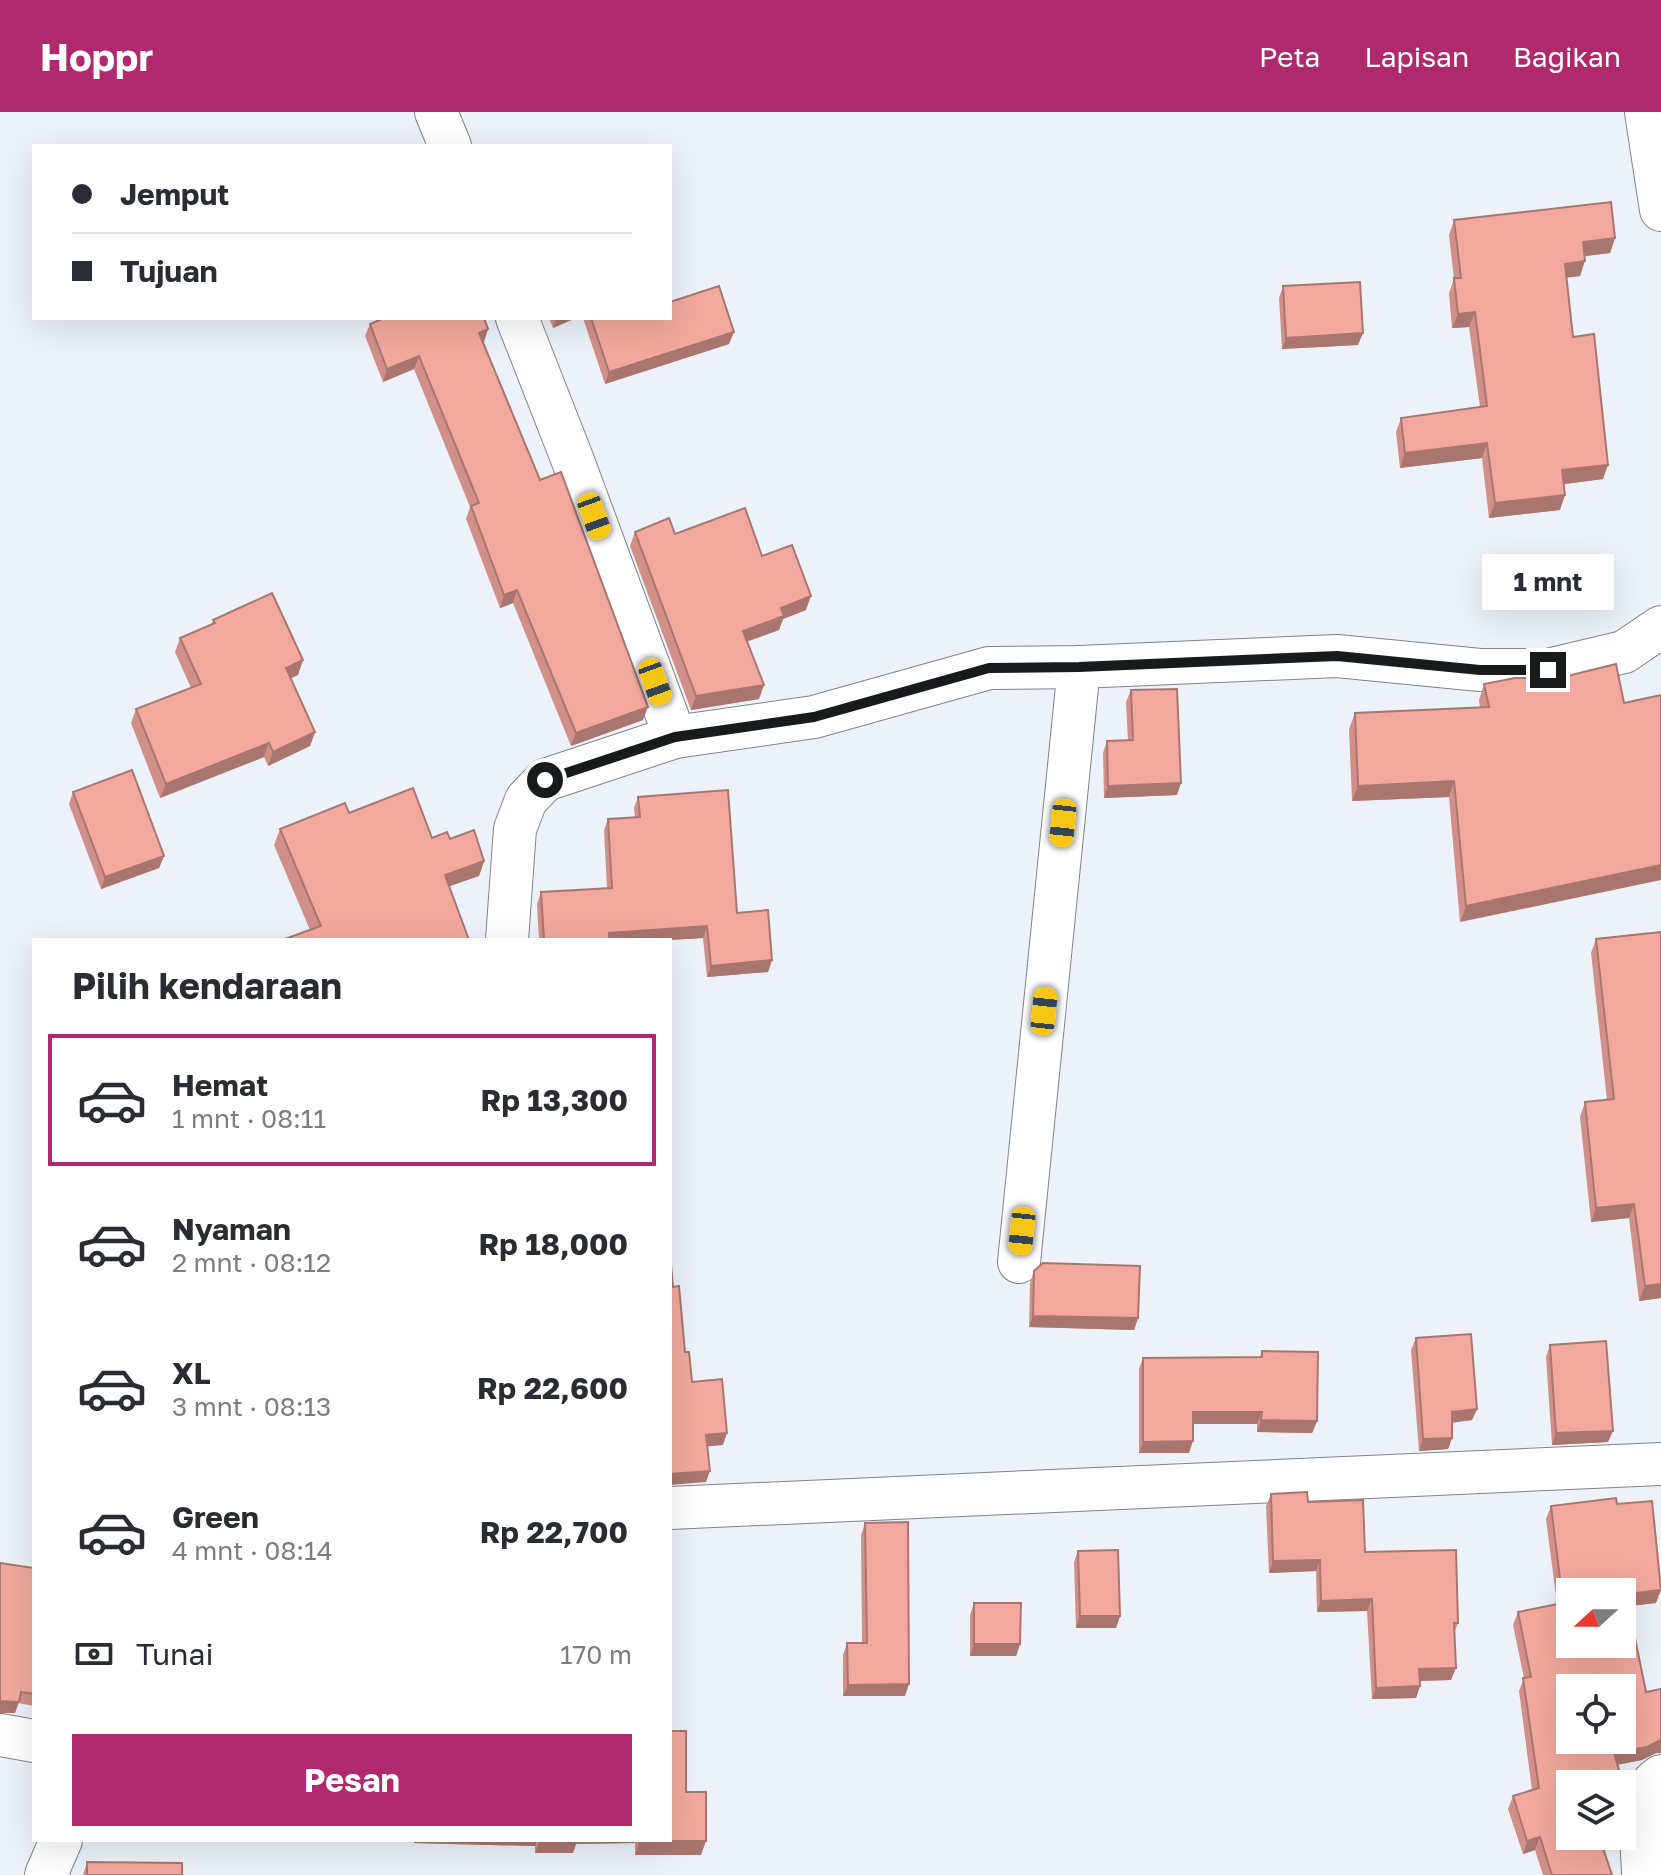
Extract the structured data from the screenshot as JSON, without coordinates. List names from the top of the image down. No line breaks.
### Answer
{"north":"left","page":{"header":"Hoppr","nav":["Peta","Lapisan","Bagikan"],"banner":["Jemput","Tujuan"],"bubble":"1 mnt","heading":"Pilih kendaraan","list":[{"name":"Hemat","note":"1 mnt · 08:11","value":"Rp 13,300"},{"name":"Nyaman","note":"2 mnt · 08:12","value":"Rp 18,000"},{"name":"XL","note":"3 mnt · 08:13","value":"Rp 22,600"},{"name":"Green","note":"4 mnt · 08:14","value":"Rp 22,700"}],"pay":["Tunai","170 m"],"buttons":"Pesan"}}
